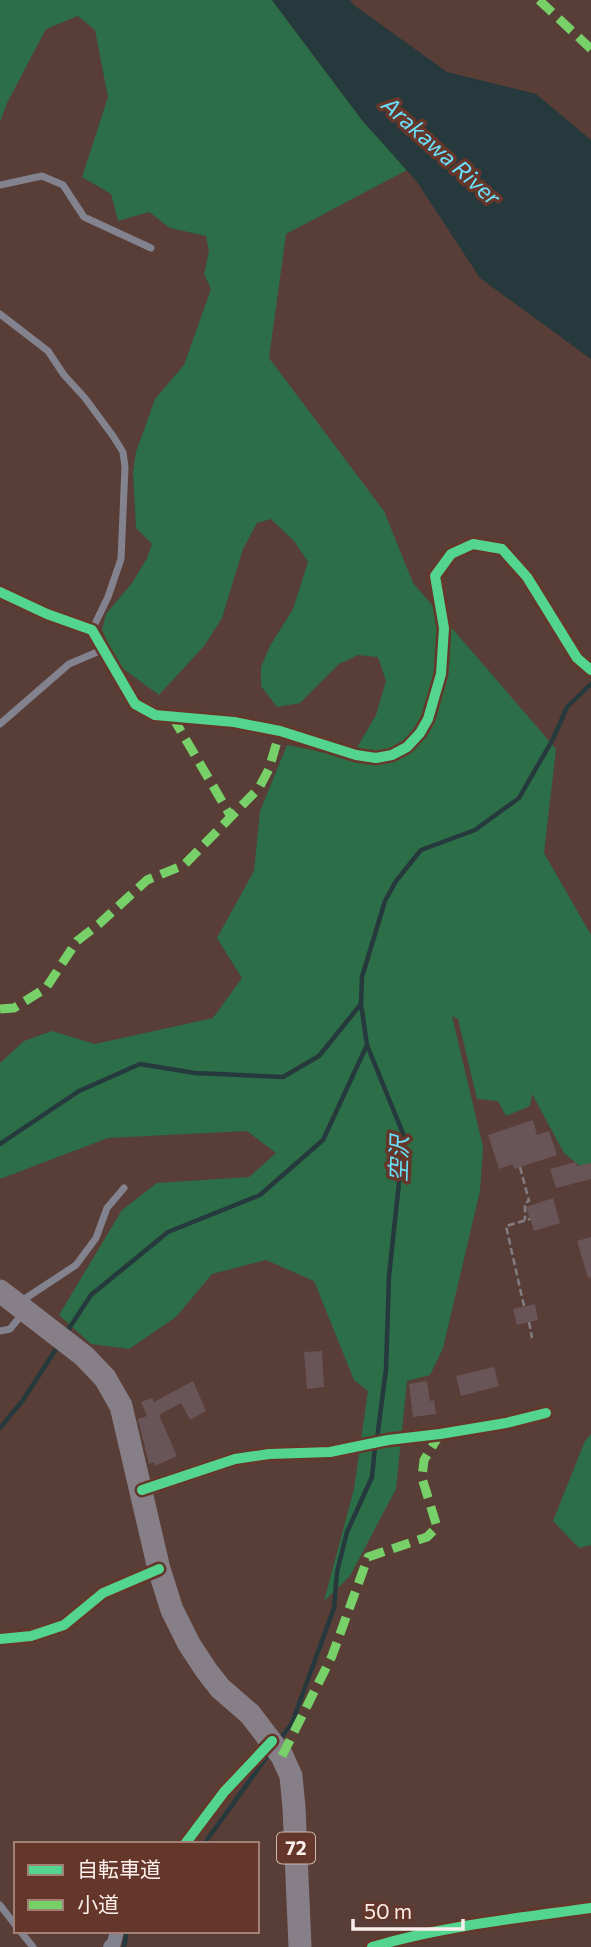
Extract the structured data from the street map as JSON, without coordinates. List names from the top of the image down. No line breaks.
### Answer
{"streets":{"main road":["72"]},"water":["Arakawa River","空沢"],"legend":["自転車道","小道"],"scale_bar":"50 m"}
